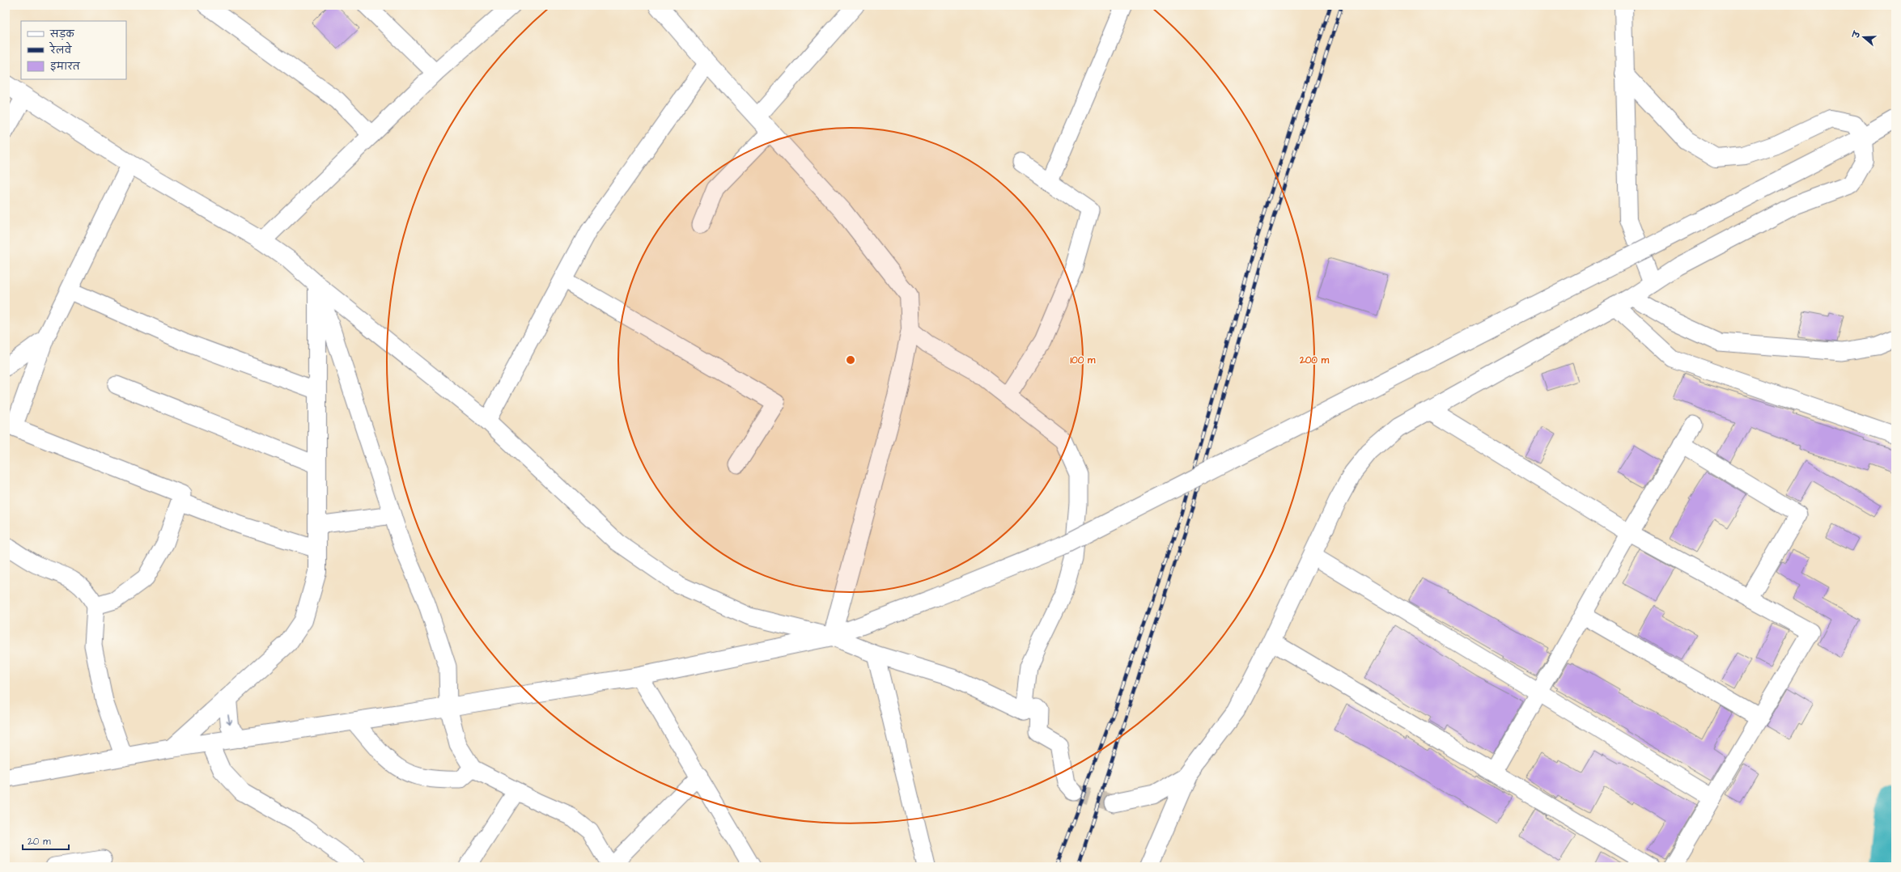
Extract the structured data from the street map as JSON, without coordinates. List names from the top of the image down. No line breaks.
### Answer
{"legend":["सड़क","रेलवे","इमारत"],"scale_bar":"20 m","north":"left","rings":["100 m","200 m"]}
